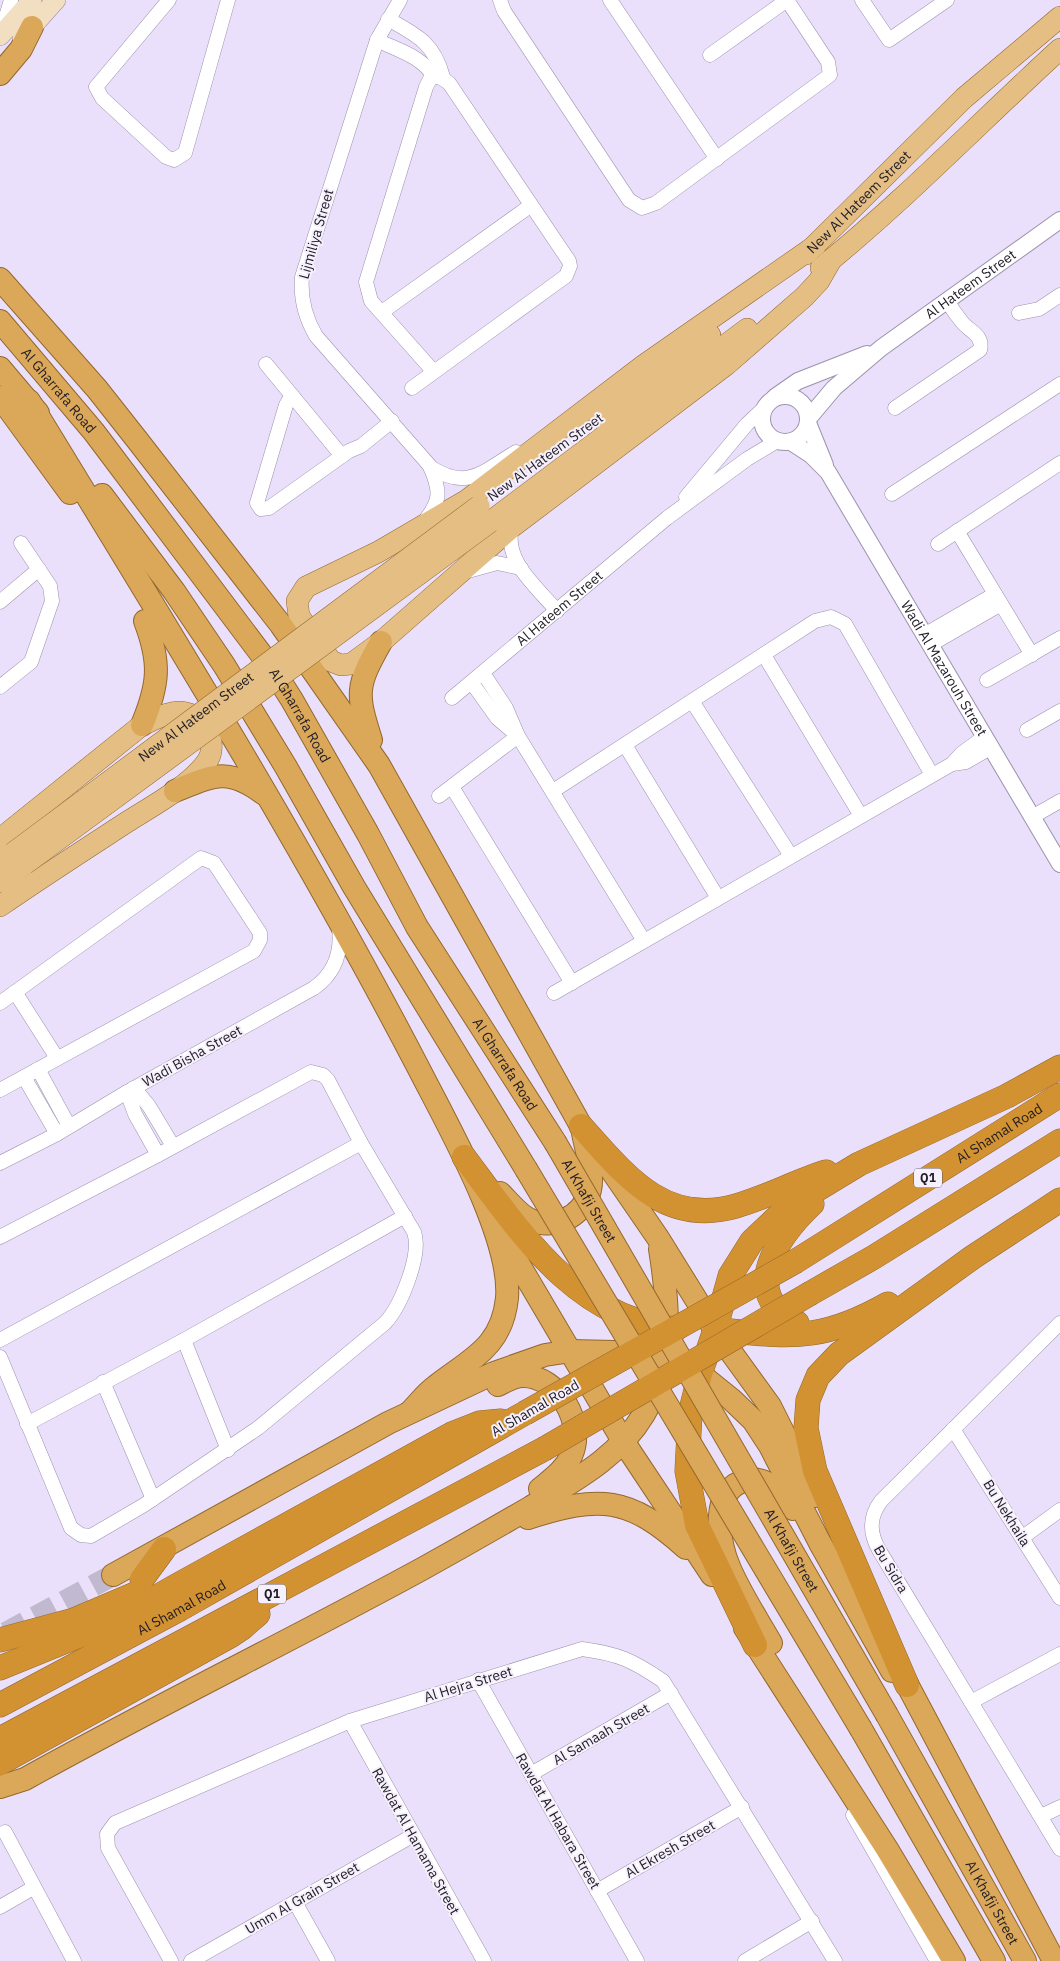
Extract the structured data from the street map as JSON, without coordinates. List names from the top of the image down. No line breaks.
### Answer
{"streets":{"highway":["Al Gharrafa Road","Al Shamal Road","Q1","Al Khafji Street"],"main road":["New Al Hateem Street"],"street":["Lijmiliya Street","Al Hateem Street","Wadi Al Mazarouh Street","Wadi Bisha Street","Bu Nekhaila","Bu Sidra","Al Hejra Street","Al Samaah Street","Rawdat Al Habara Street","Rawdat Al Hamama Street","Al Ekresh Street","Umm Al Grain Street"]},"crossings":[["Al Hateem Street","Wadi Al Mazarouh Street"],["Al Gharrafa Road","Al Khafji Street"],["Bu Nekhaila","Bu Sidra"],["Al Hejra Street","Al Samaah Street"],["Al Hejra Street","Rawdat Al Habara Street"],["Al Hejra Street","Rawdat Al Hamama Street"],["Al Hejra Street","Al Ekresh Street"],["Al Samaah Street","Rawdat Al Habara Street"],["Rawdat Al Habara Street","Al Ekresh Street"],["Rawdat Al Hamama Street","Umm Al Grain Street"]]}
